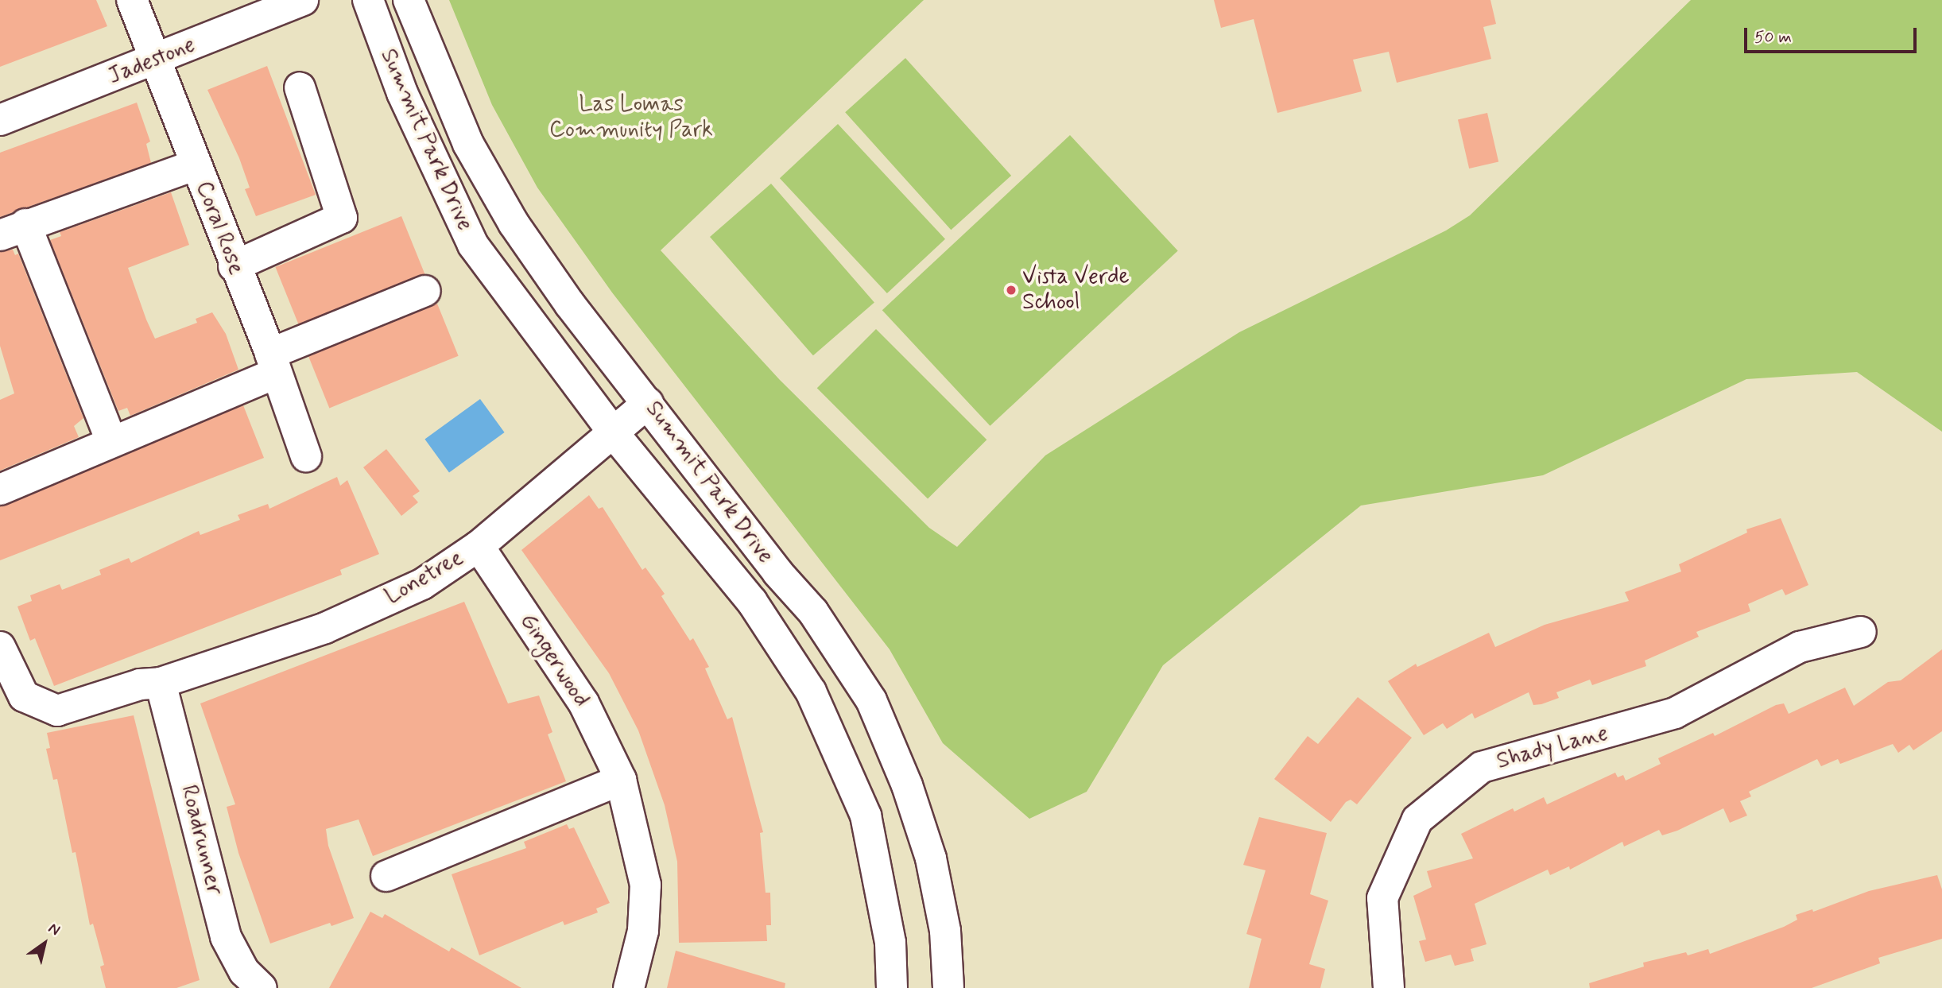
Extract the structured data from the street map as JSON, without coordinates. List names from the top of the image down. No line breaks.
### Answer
{"streets":{"street":["Jadestone","Summit Park Drive","Coral Rose","Lonetree","Gingerwood","Shady Lane","Roadrunner"]},"crossings":[["Jadestone","Coral Rose"],["Summit Park Drive","Lonetree"],["Lonetree","Gingerwood"],["Lonetree","Roadrunner"]],"parks":["Las Lomas Community Park"],"places":["Vista Verde School"],"scale_bar":"50 m","north":"top right"}
